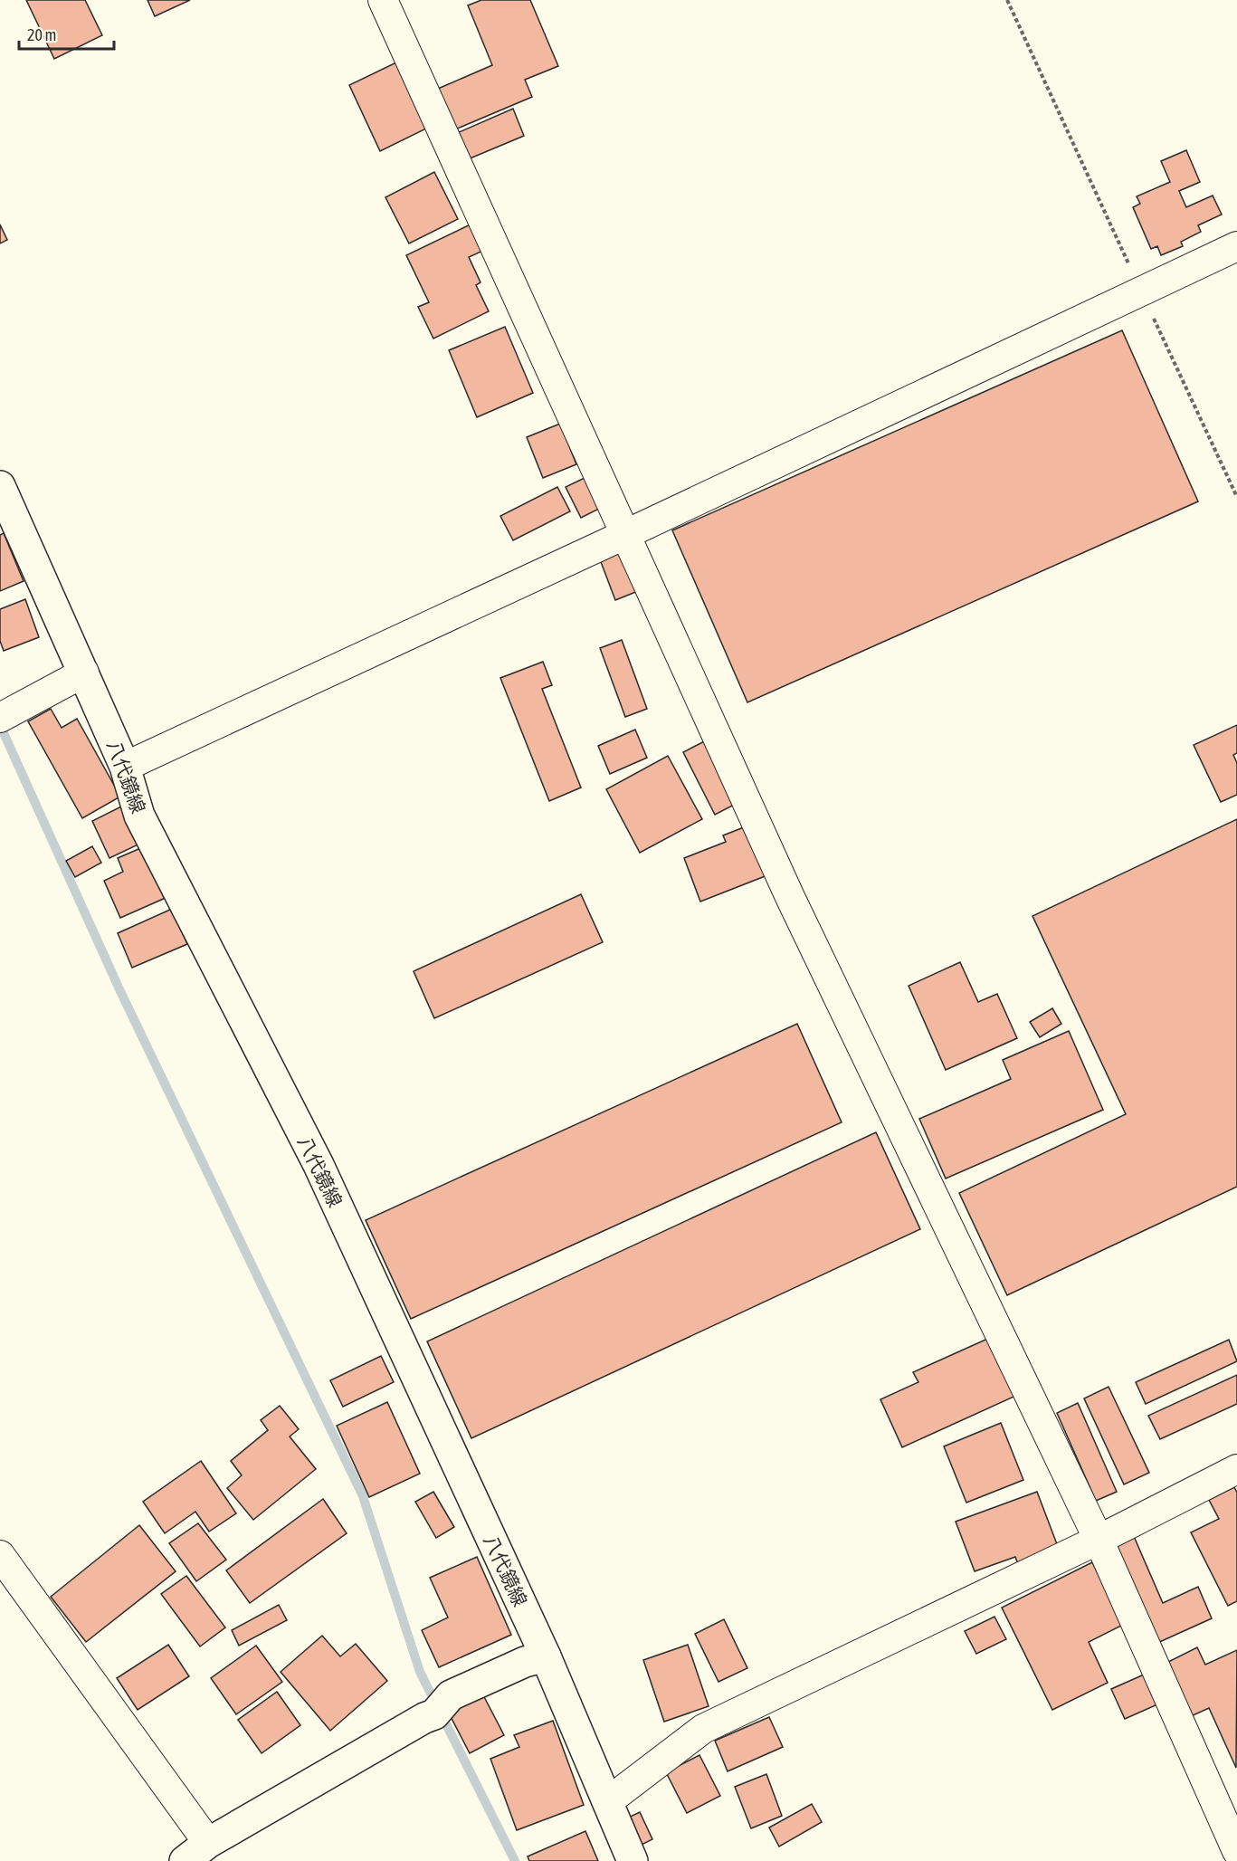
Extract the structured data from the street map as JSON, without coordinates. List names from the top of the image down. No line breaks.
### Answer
{"streets":{"main road":["八代鏡線"]},"scale_bar":"20 m"}
